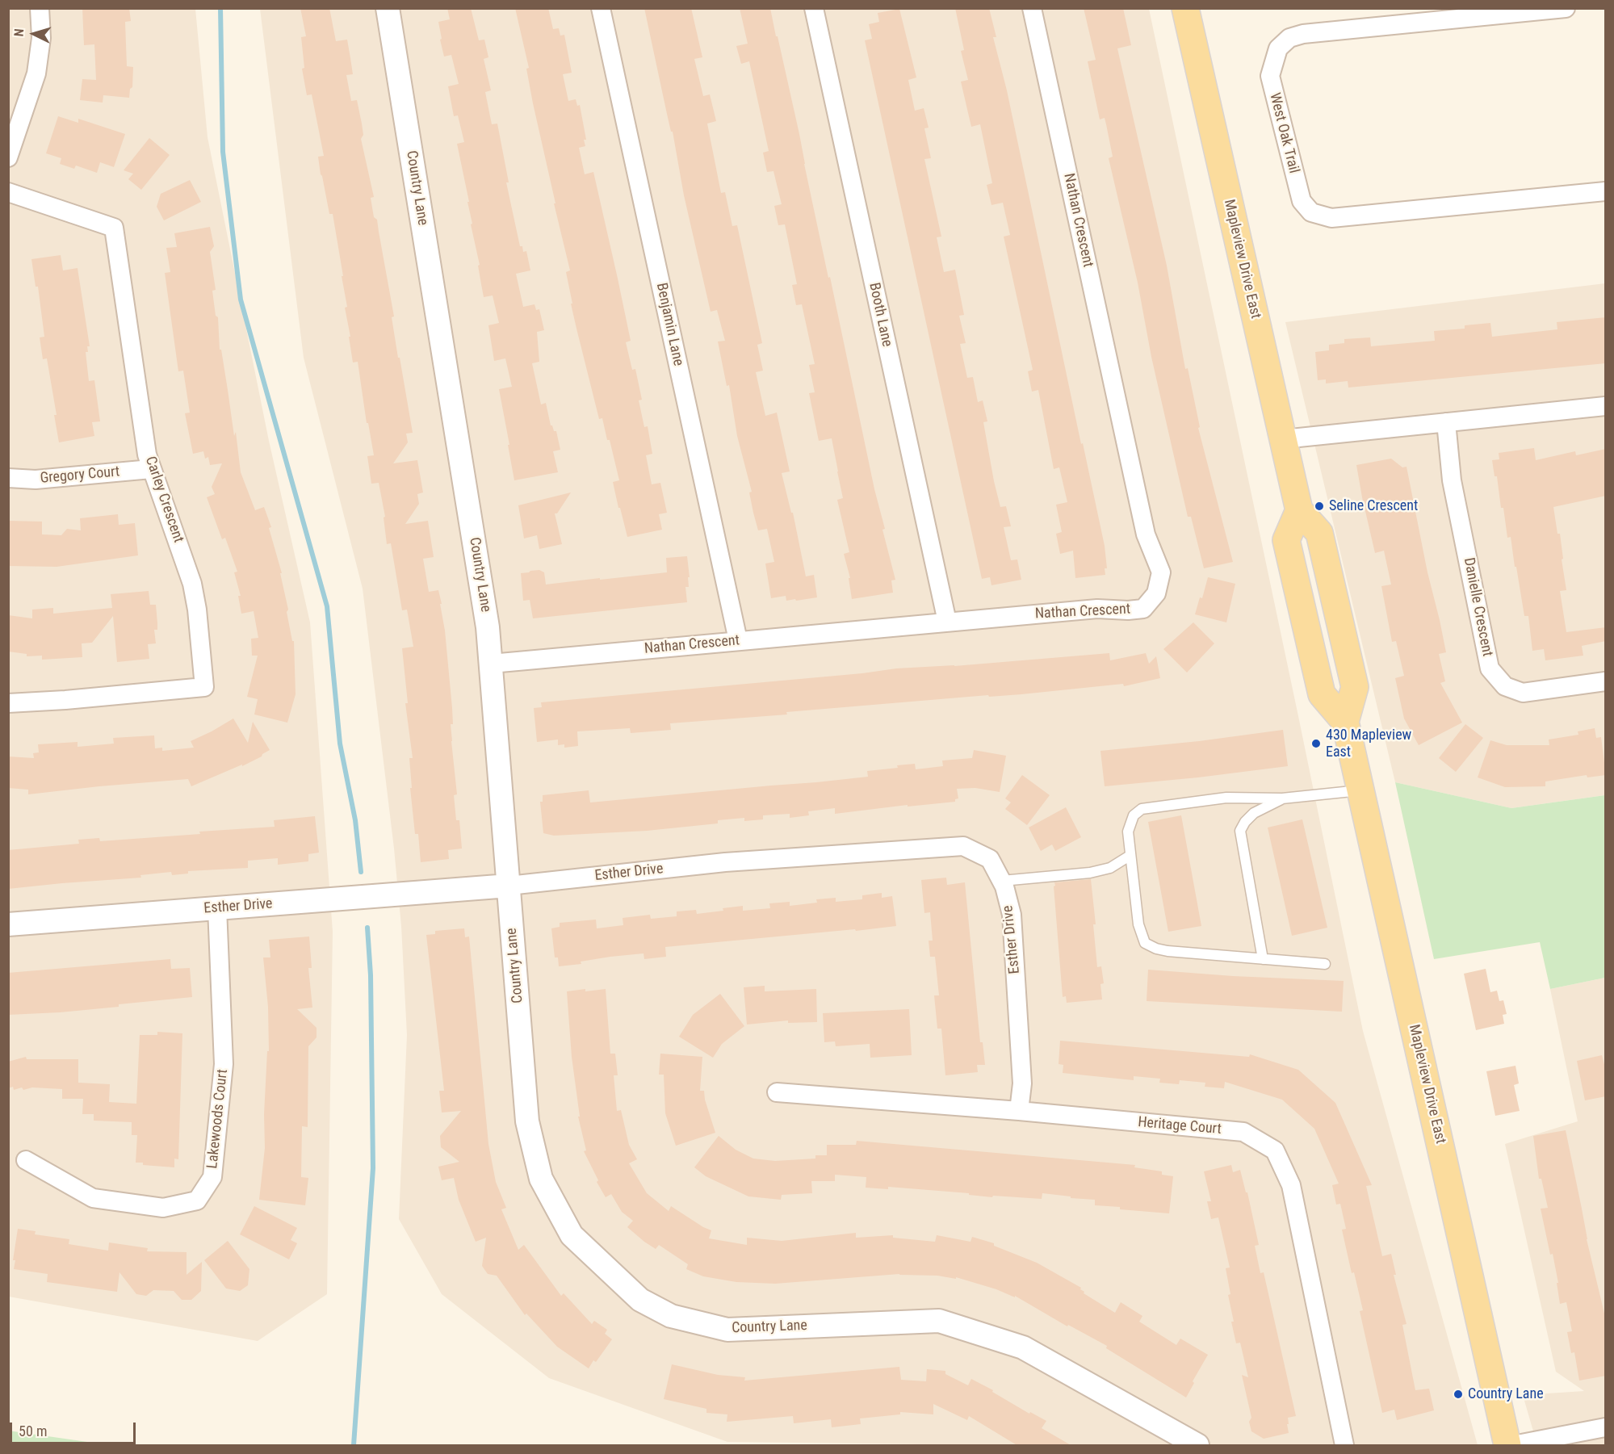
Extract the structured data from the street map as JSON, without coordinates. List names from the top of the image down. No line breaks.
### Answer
{"streets":{"main road":["Mapleview Drive East"],"street":["West Oak Trail","Country Lane","Nathan Crescent","Booth Lane","Benjamin Lane","Gregory Court","Carley Crescent","Danielle Crescent","Esther Drive","Lakewoods Court","Heritage Court"]},"crossings":[["Country Lane","Nathan Crescent"],["Country Lane","Esther Drive"],["Nathan Crescent","Booth Lane"],["Nathan Crescent","Benjamin Lane"],["Gregory Court","Carley Crescent"],["Esther Drive","Lakewoods Court"],["Esther Drive","Heritage Court"]],"places":["Seline Crescent","430 Mapleview East","Country Lane"],"scale_bar":"50 m","north":"left"}
